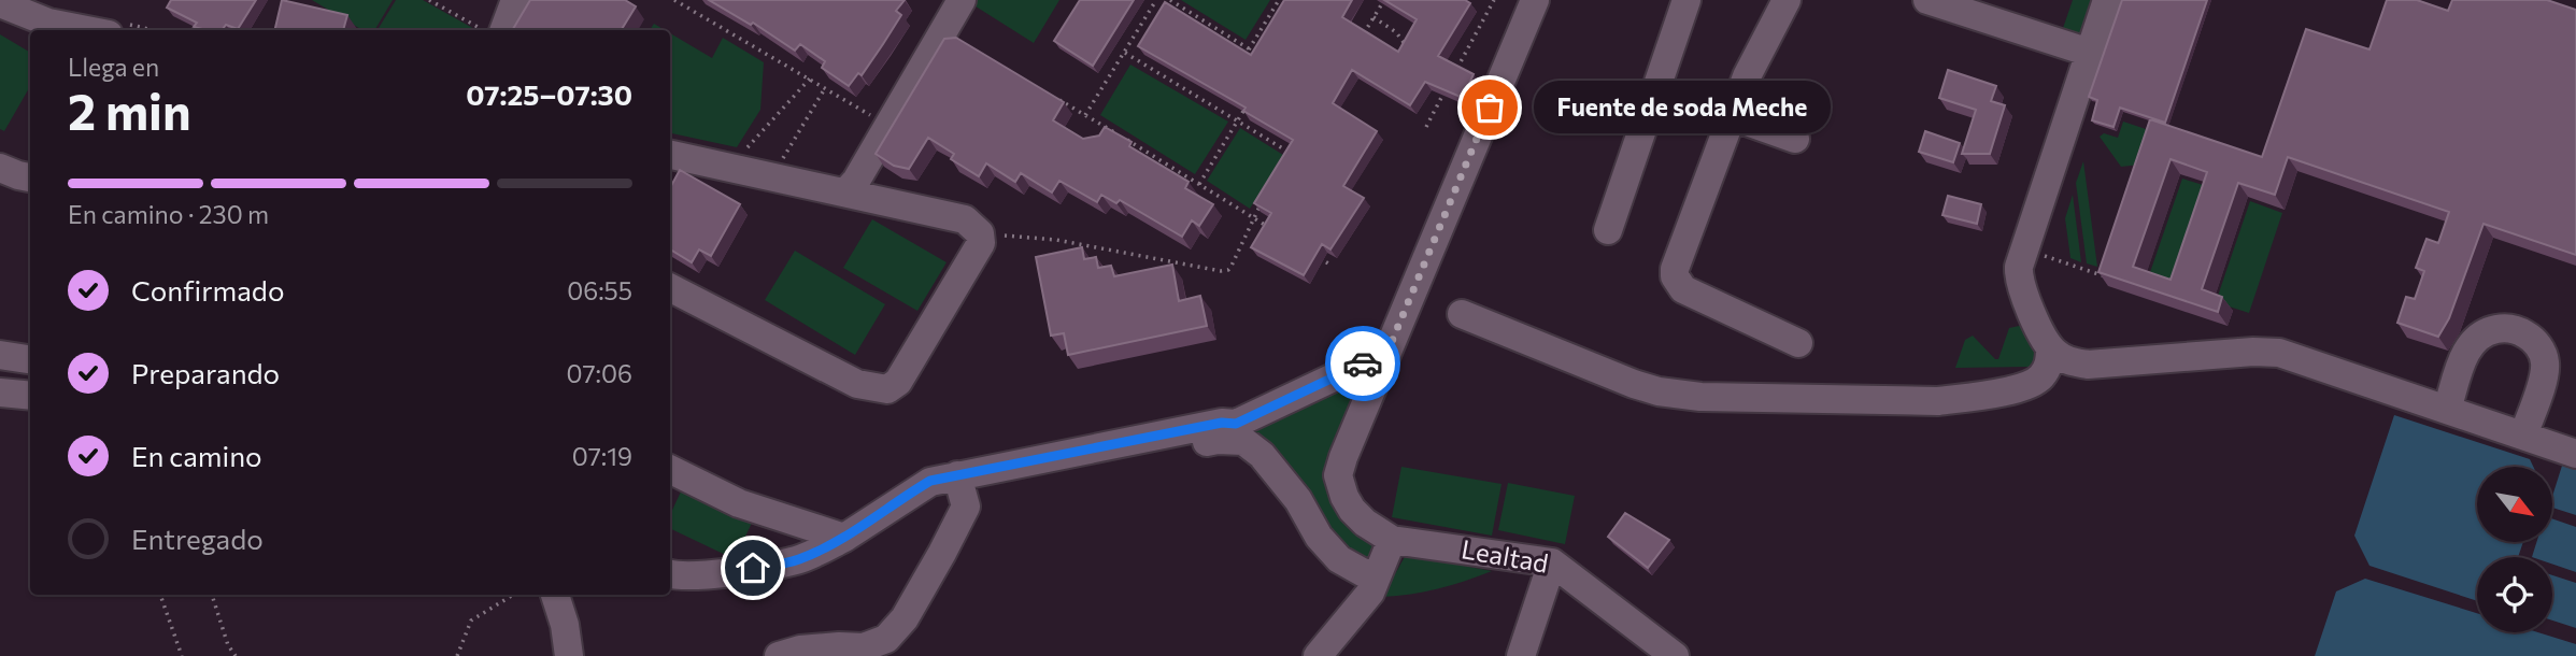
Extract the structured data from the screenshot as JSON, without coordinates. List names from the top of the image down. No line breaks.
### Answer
{"streets":{"street":["Lealtad"]},"places":["Fuente de soda Meche"],"north":"bottom right","page":{"heading":["2 min","Llega en","07:25–07:30"],"bubble":"Fuente de soda Meche","bar":"En camino · 230 m","list":[["Confirmado","06:55"],["Preparando","07:06"],["En camino","07:19"],"Entregado"]}}
